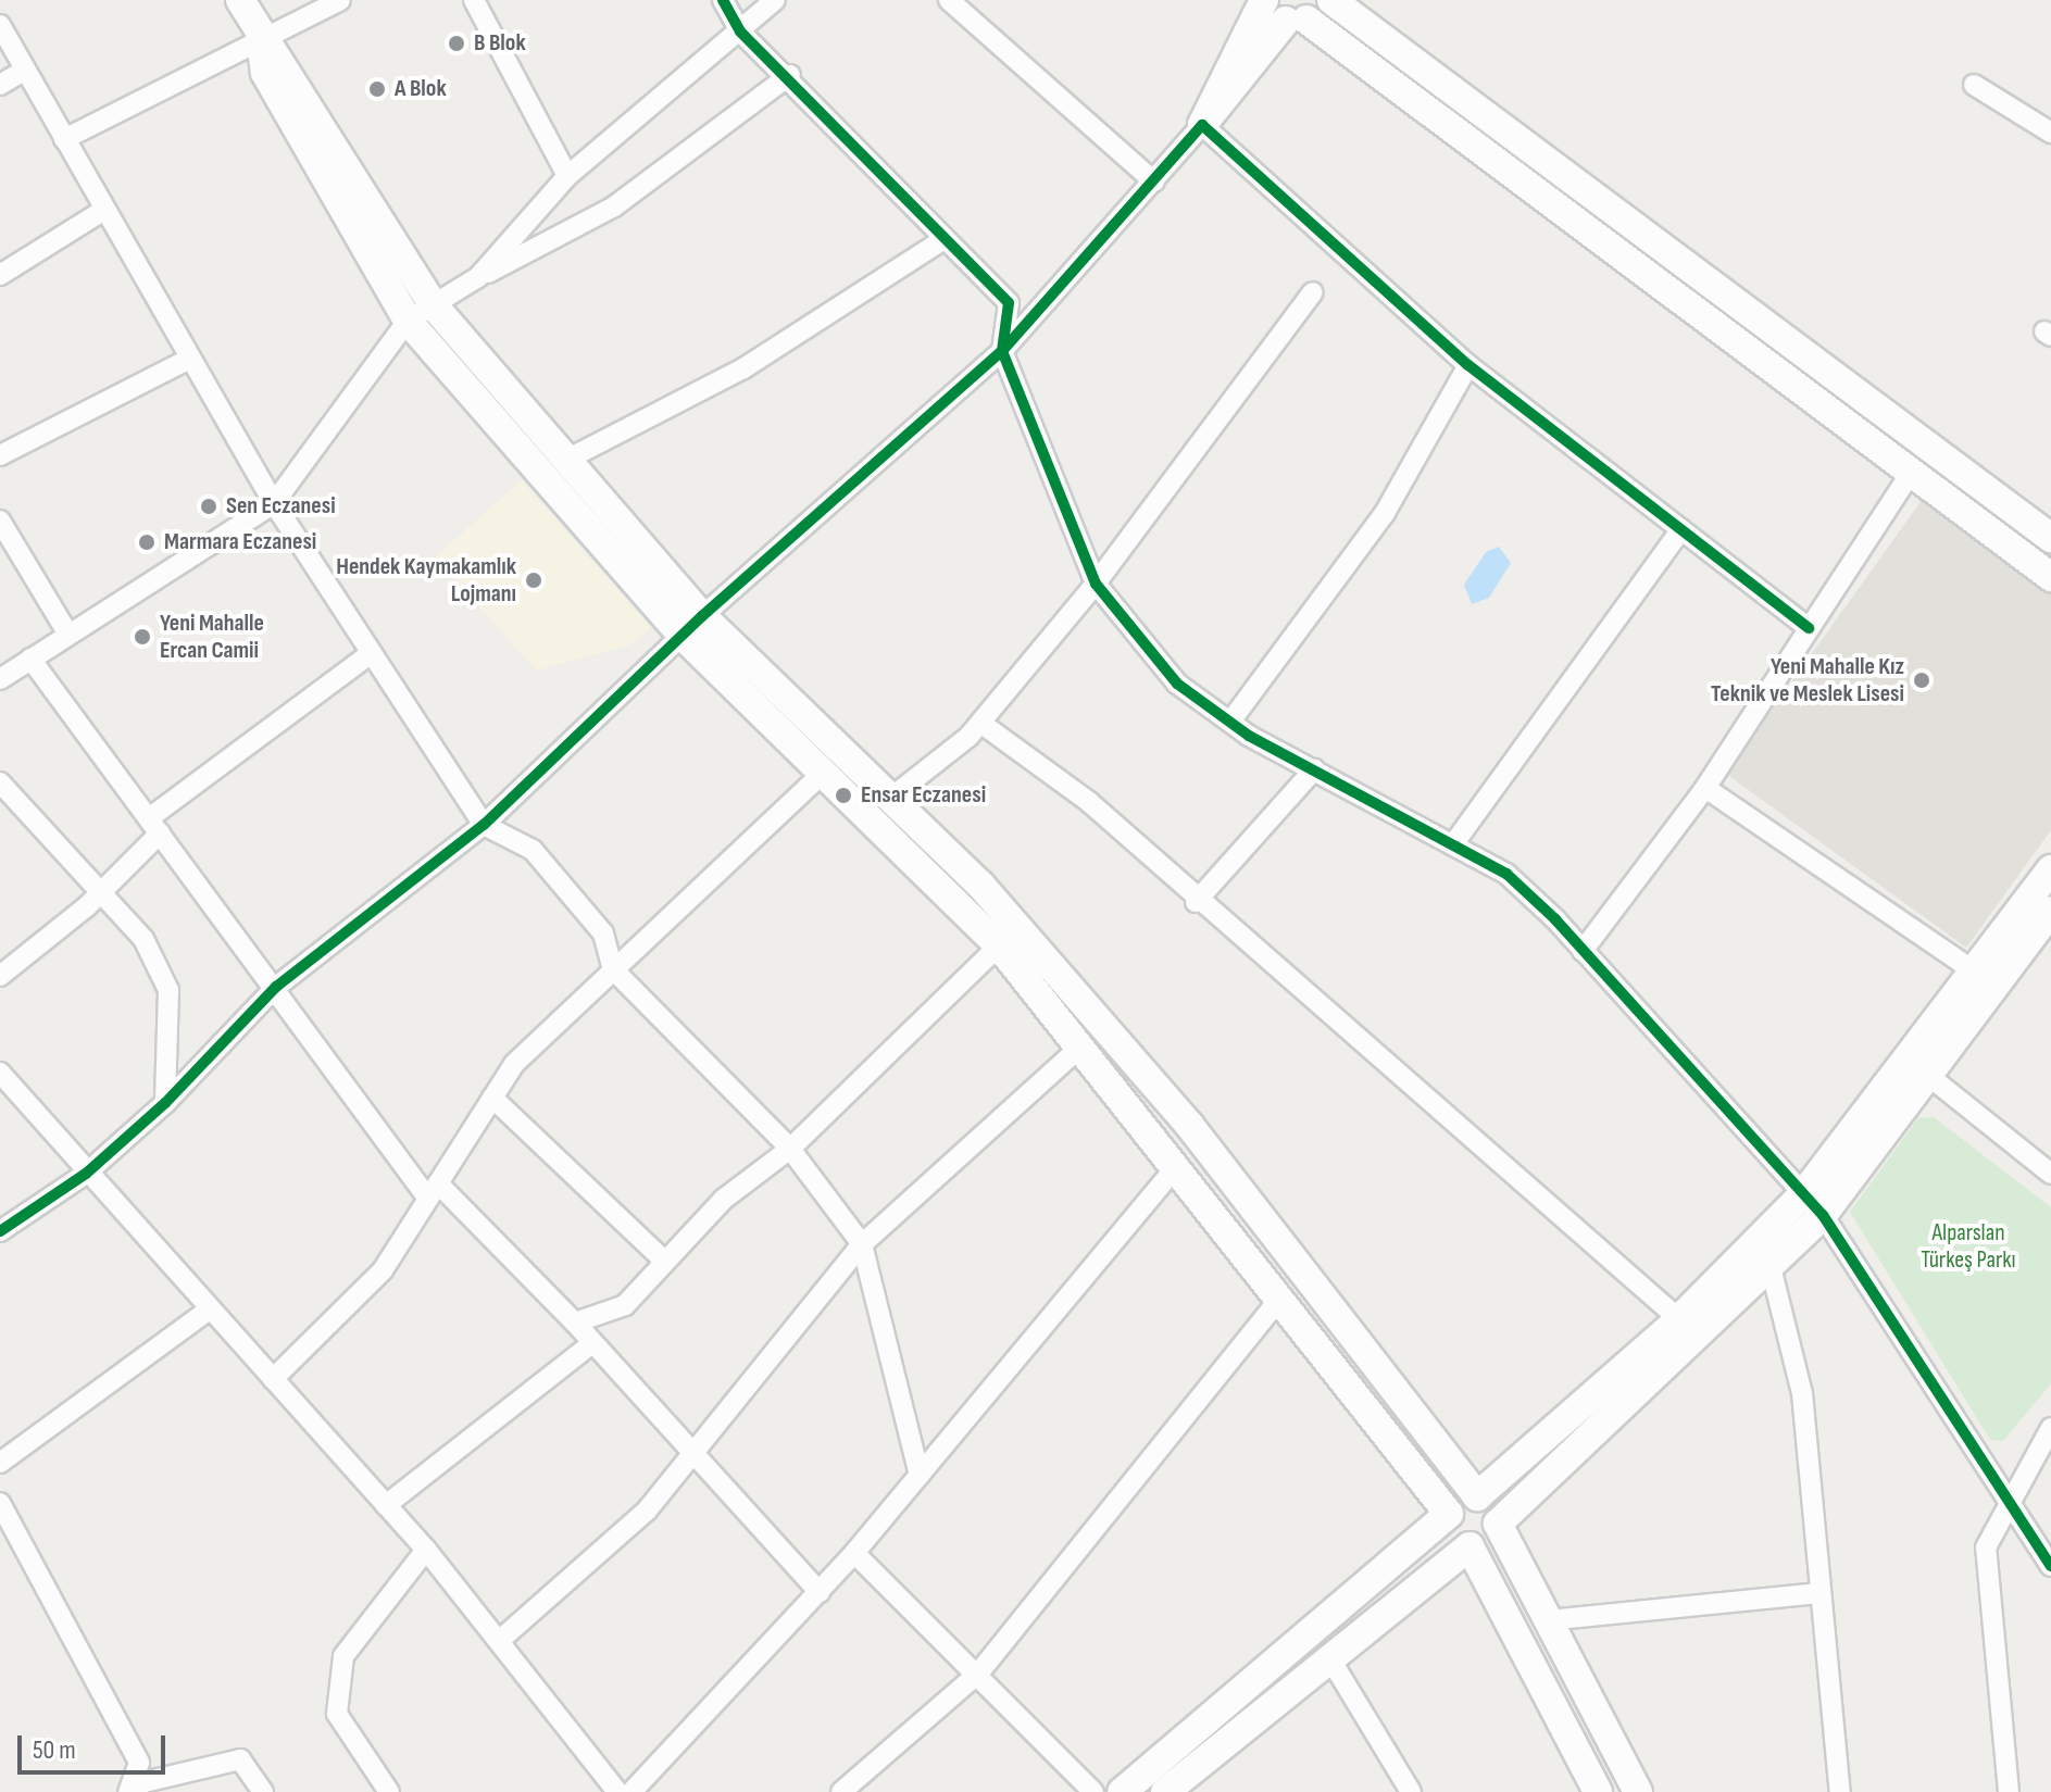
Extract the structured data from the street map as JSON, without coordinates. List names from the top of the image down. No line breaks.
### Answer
{"parks":["Alparslan Türkeş Parkı"],"places":["B Blok","A Blok","Sen Eczanesi","Marmara Eczanesi","Hendek Kaymakamlık Lojmanı","Yeni Mahalle Ercan Camii","Yeni Mahalle Kız Teknik ve Meslek Lisesi","Ensar Eczanesi"],"scale_bar":"50 m"}
